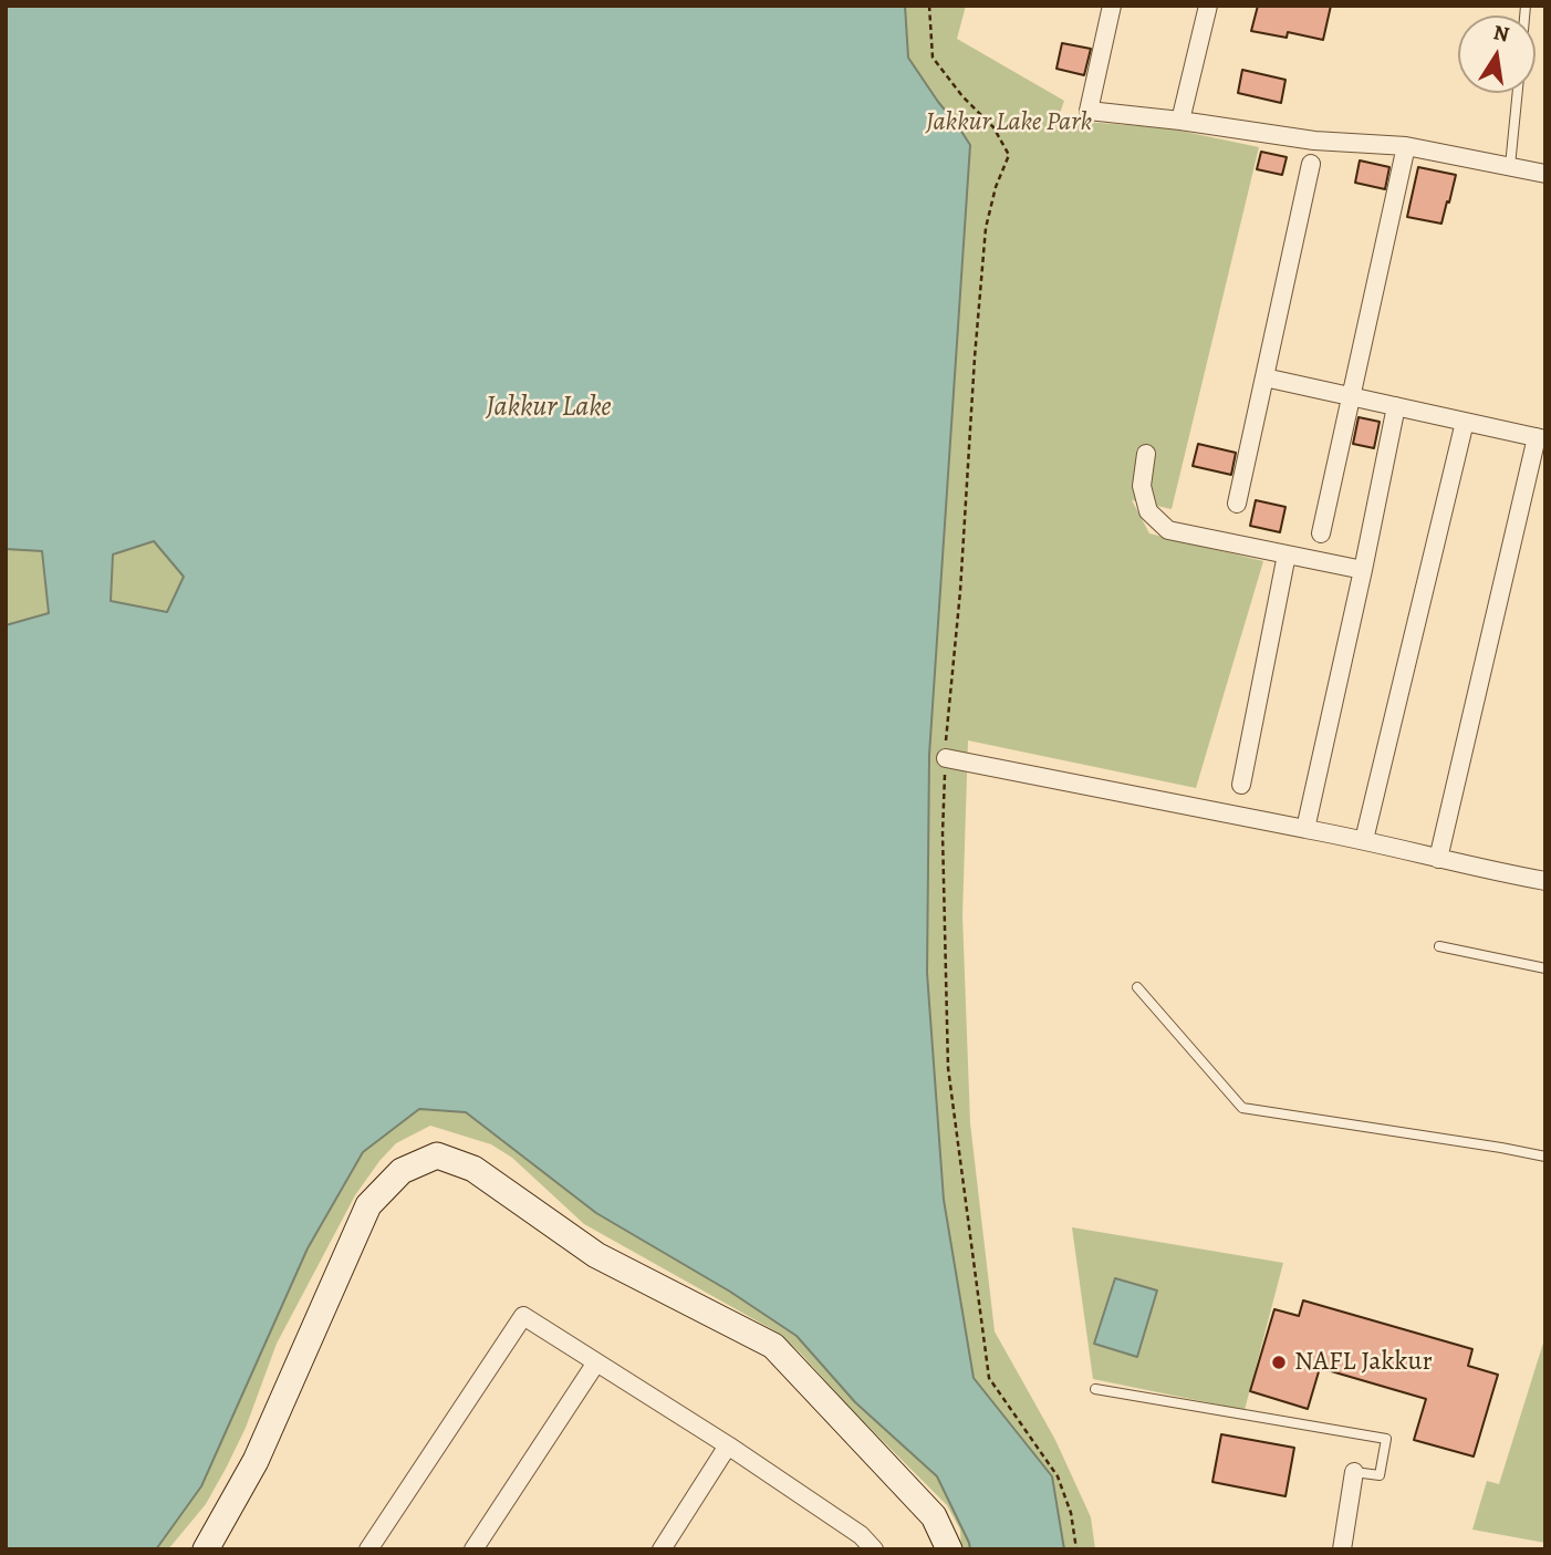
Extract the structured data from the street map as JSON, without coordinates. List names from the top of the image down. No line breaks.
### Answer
{"water":["Jakkur Lake"],"parks":["Jakkur Lake Park"],"places":["NAFL Jakkur"],"north":"top"}
